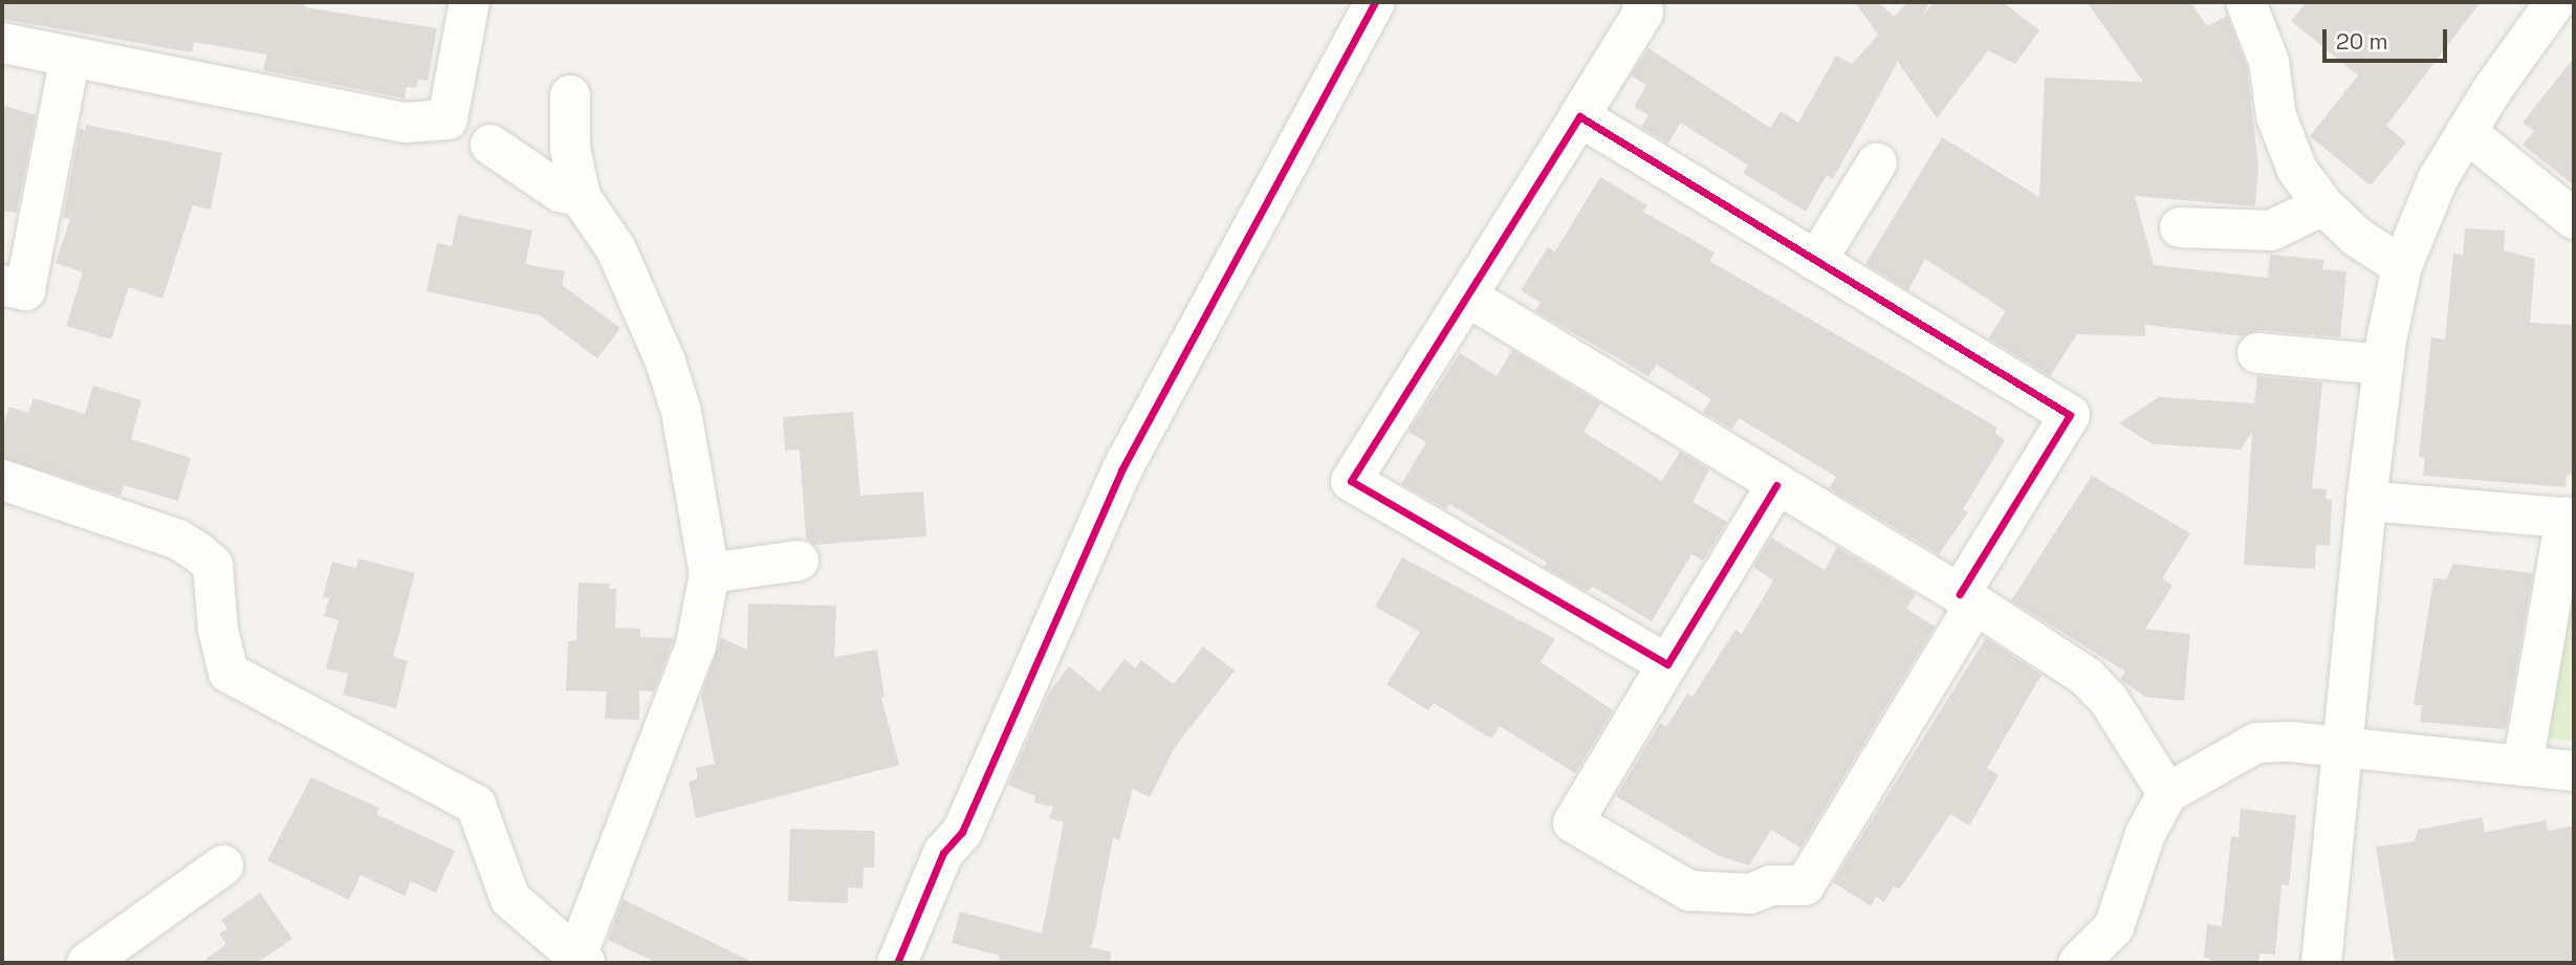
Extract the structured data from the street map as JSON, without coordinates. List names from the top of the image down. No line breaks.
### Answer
{"scale_bar":"20 m"}
